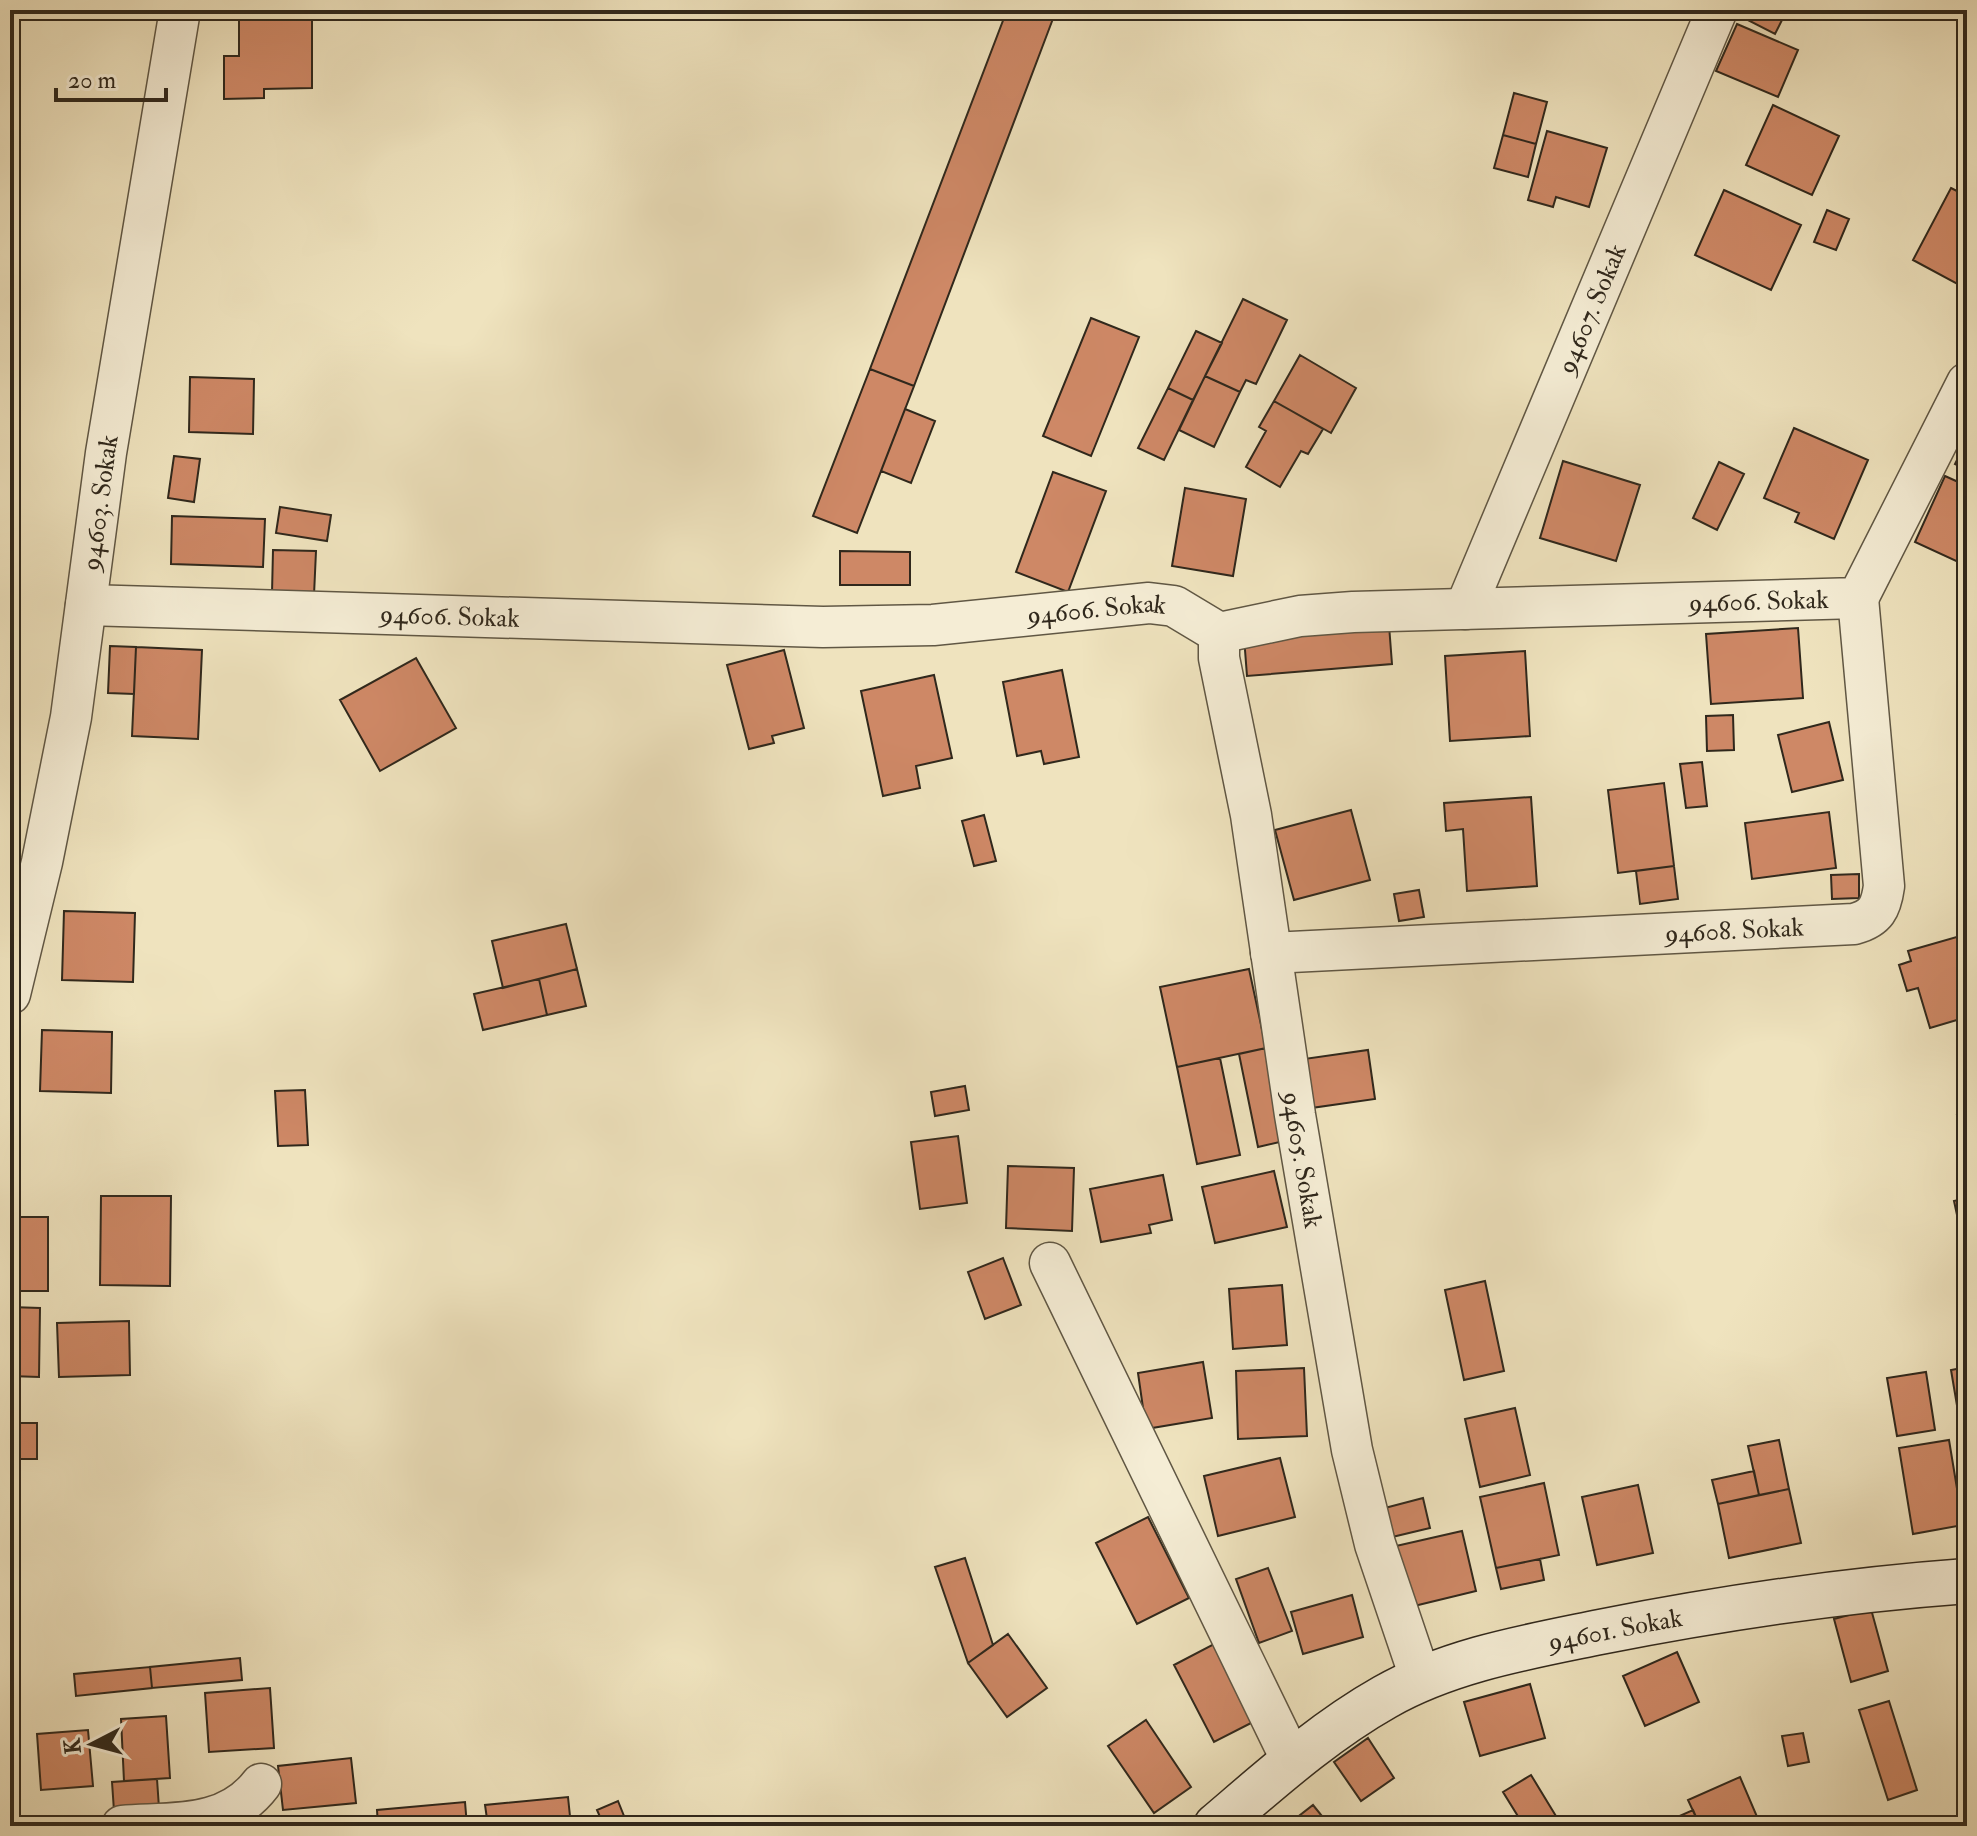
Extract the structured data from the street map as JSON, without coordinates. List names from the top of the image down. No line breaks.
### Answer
{"streets":{"street":["94607. Sokak","94603. Sokak","94606. Sokak","94608. Sokak","94605. Sokak","94601. Sokak"]},"crossings":[["94607. Sokak","94606. Sokak"],["94603. Sokak","94606. Sokak"],["94606. Sokak","94608. Sokak"],["94606. Sokak","94605. Sokak"],["94608. Sokak","94605. Sokak"],["94605. Sokak","94601. Sokak"]],"scale_bar":"20 m","north":"left"}
